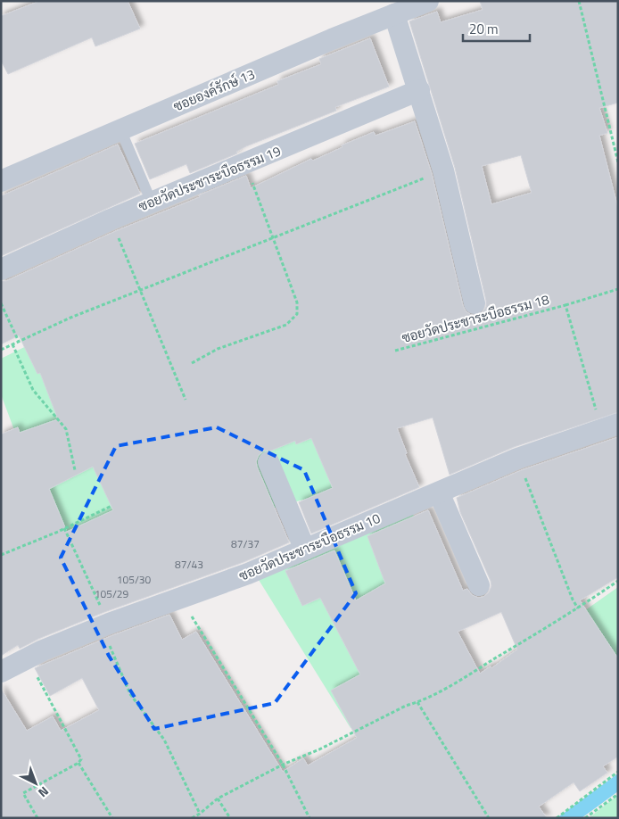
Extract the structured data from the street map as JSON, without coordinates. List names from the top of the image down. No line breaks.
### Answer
{"streets":{"street":["ซอยองค์รักษ์ 13","ซอยวัดประชาระบือธรรม 19","ซอยวัดประชาระบือธรรม 10"],"path":["ซอยวัดประชาระบือธรรม 18"]},"crossings":[["ซอยวัดประชาระบือธรรม 18","ซอยวัดประชาระบือธรรม 10"]],"house_numbers":["87/37","87/43","105/30","105/29"],"scale_bar":"20 m","north":"bottom right"}
